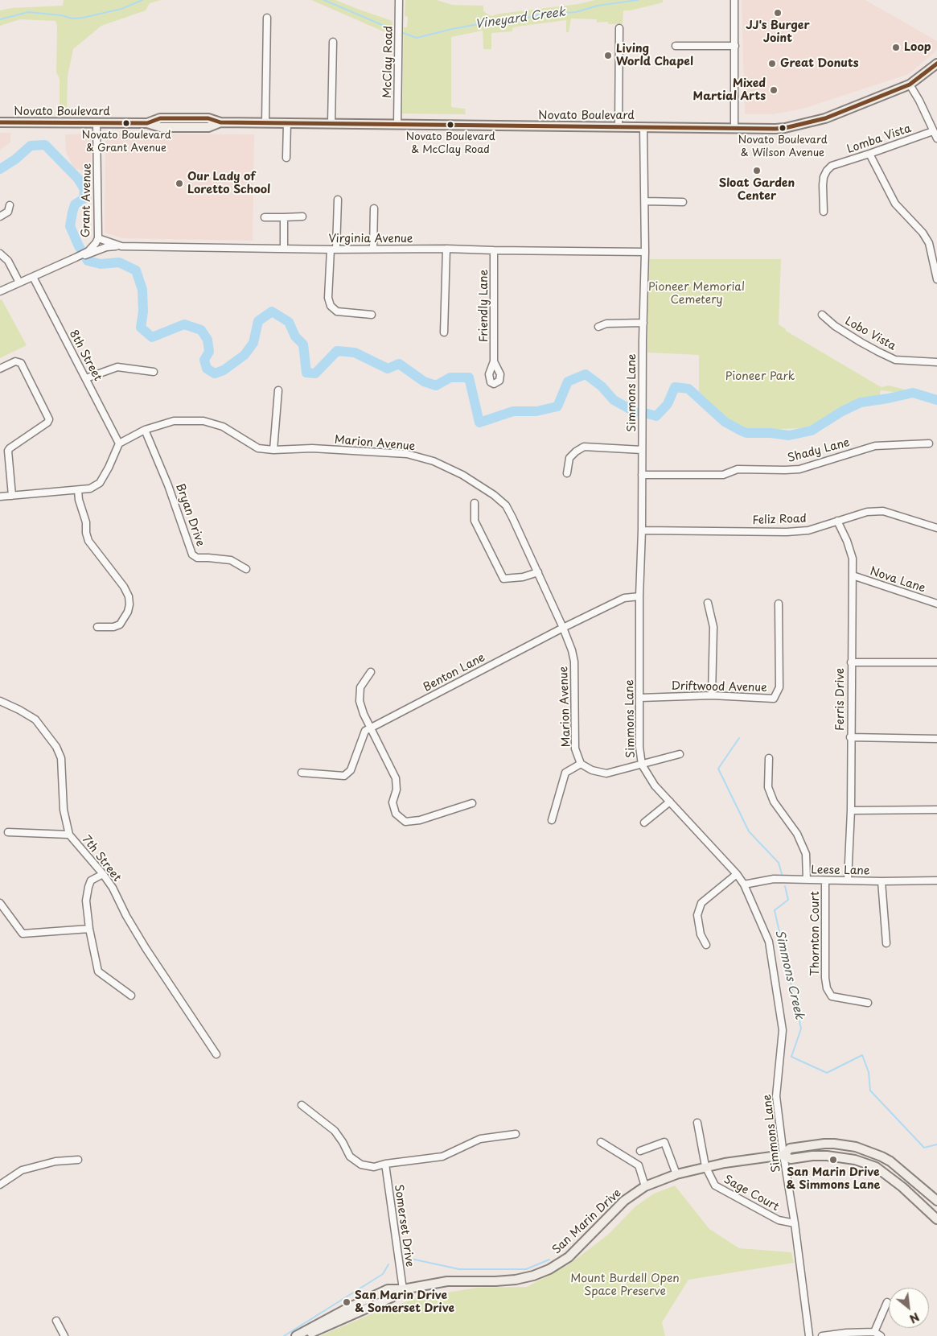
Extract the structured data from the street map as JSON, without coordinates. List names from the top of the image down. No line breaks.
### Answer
{"streets":{"main road":["Novato Boulevard","San Marin Drive"],"street":["McClay Road","Lomba Vista","Grant Avenue","Virginia Avenue","Friendly Lane","Lobo Vista","8th Street","Simmons Lane","Marion Avenue","Shady Lane","Bryan Drive","Feliz Road","Nova Lane","Benton Lane","Driftwood Avenue","Ferris Drive","7th Street","Leese Lane","Thornton Court","Sage Court","Somerset Drive"]},"crossings":[["McClay Road","Novato Boulevard"],["Novato Boulevard","Grant Avenue"],["Novato Boulevard","Simmons Lane"],["Grant Avenue","Virginia Avenue"],["Virginia Avenue","Friendly Lane"],["Virginia Avenue","Simmons Lane"],["8th Street","Marion Avenue"],["Simmons Lane","Shady Lane"],["Simmons Lane","Feliz Road"],["Simmons Lane","Benton Lane"],["Simmons Lane","Driftwood Avenue"],["Simmons Lane","Leese Lane"],["Simmons Lane","Sage Court"],["Simmons Lane","San Marin Drive"],["Marion Avenue","Bryan Drive"],["Marion Avenue","Benton Lane"],["Feliz Road","Ferris Drive"],["Nova Lane","Ferris Drive"],["Ferris Drive","Leese Lane"],["Leese Lane","Thornton Court"],["Sage Court","San Marin Drive"],["San Marin Drive","Somerset Drive"]],"water":["Vineyard Creek","Simmons Creek"],"parks":["Pioneer Memorial Cemetery","Pioneer Park","Mount Burdell Open Space Preserve"],"places":["JJ's Burger Joint","Loop","Living World Chapel","Great Donuts","Mixed Martial Arts","Novato Boulevard & Grant Avenue","Novato Boulevard & McClay Road","Novato Boulevard & Wilson Avenue","Sloat Garden Center","Our Lady of Loretto School","San Marin Drive & Simmons Lane","San Marin Drive & Somerset Drive"],"north":"bottom right"}
